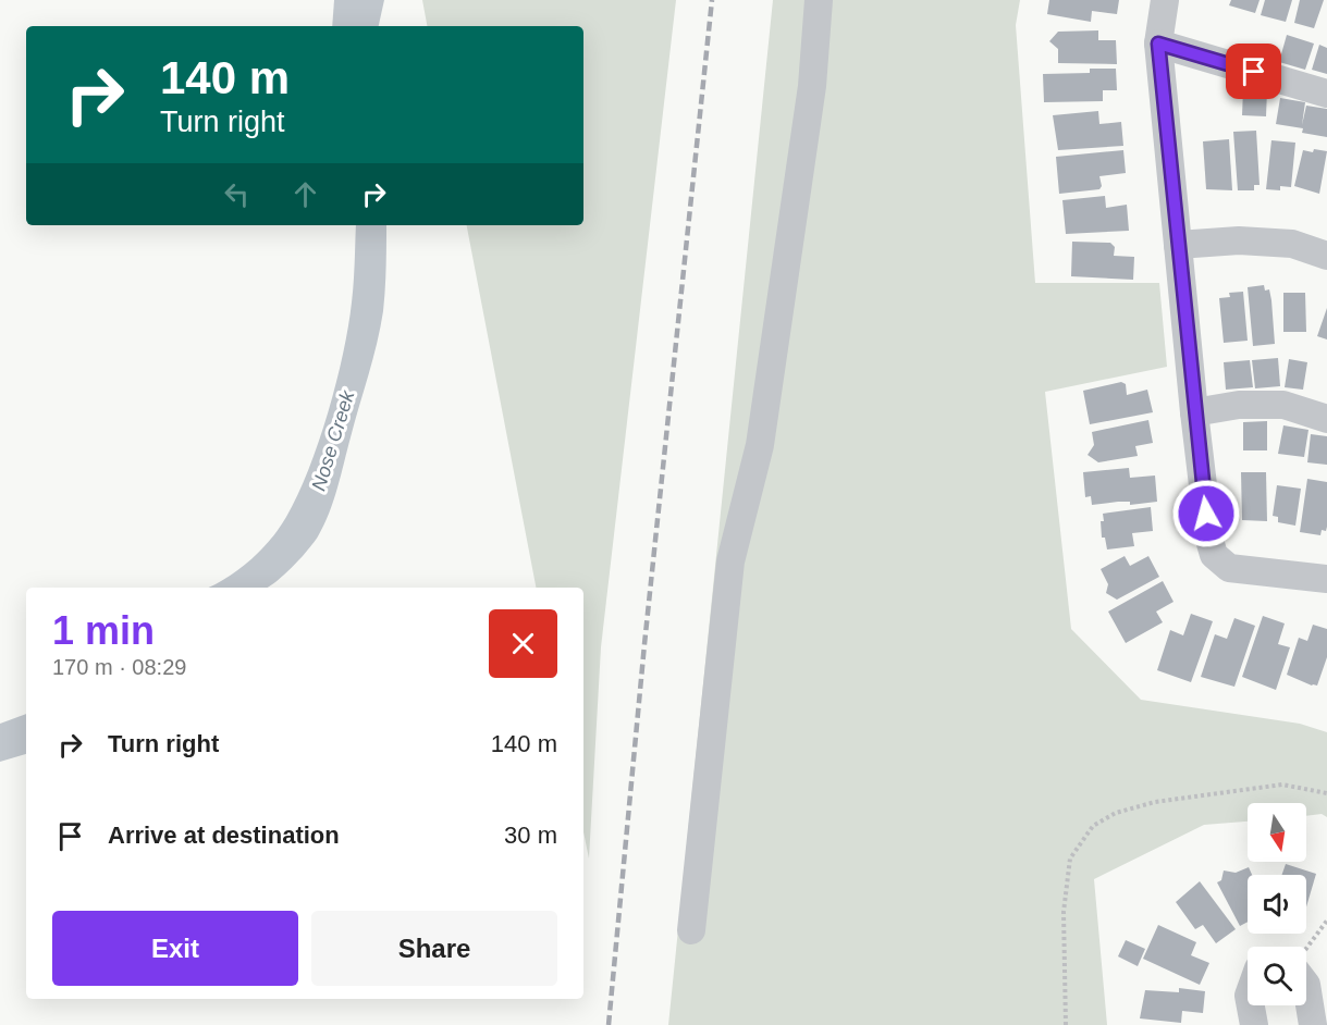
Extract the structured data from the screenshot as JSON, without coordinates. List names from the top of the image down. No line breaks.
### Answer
{"water":["Nose Creek"],"north":"bottom","page":{"turn":["140 m","Turn right"],"heading":["1 min","170 m · 08:29"],"list":[{"name":"Turn right","value":"140 m"},{"name":"Arrive at destination","value":"30 m"}],"buttons":["Exit","Share"]}}
